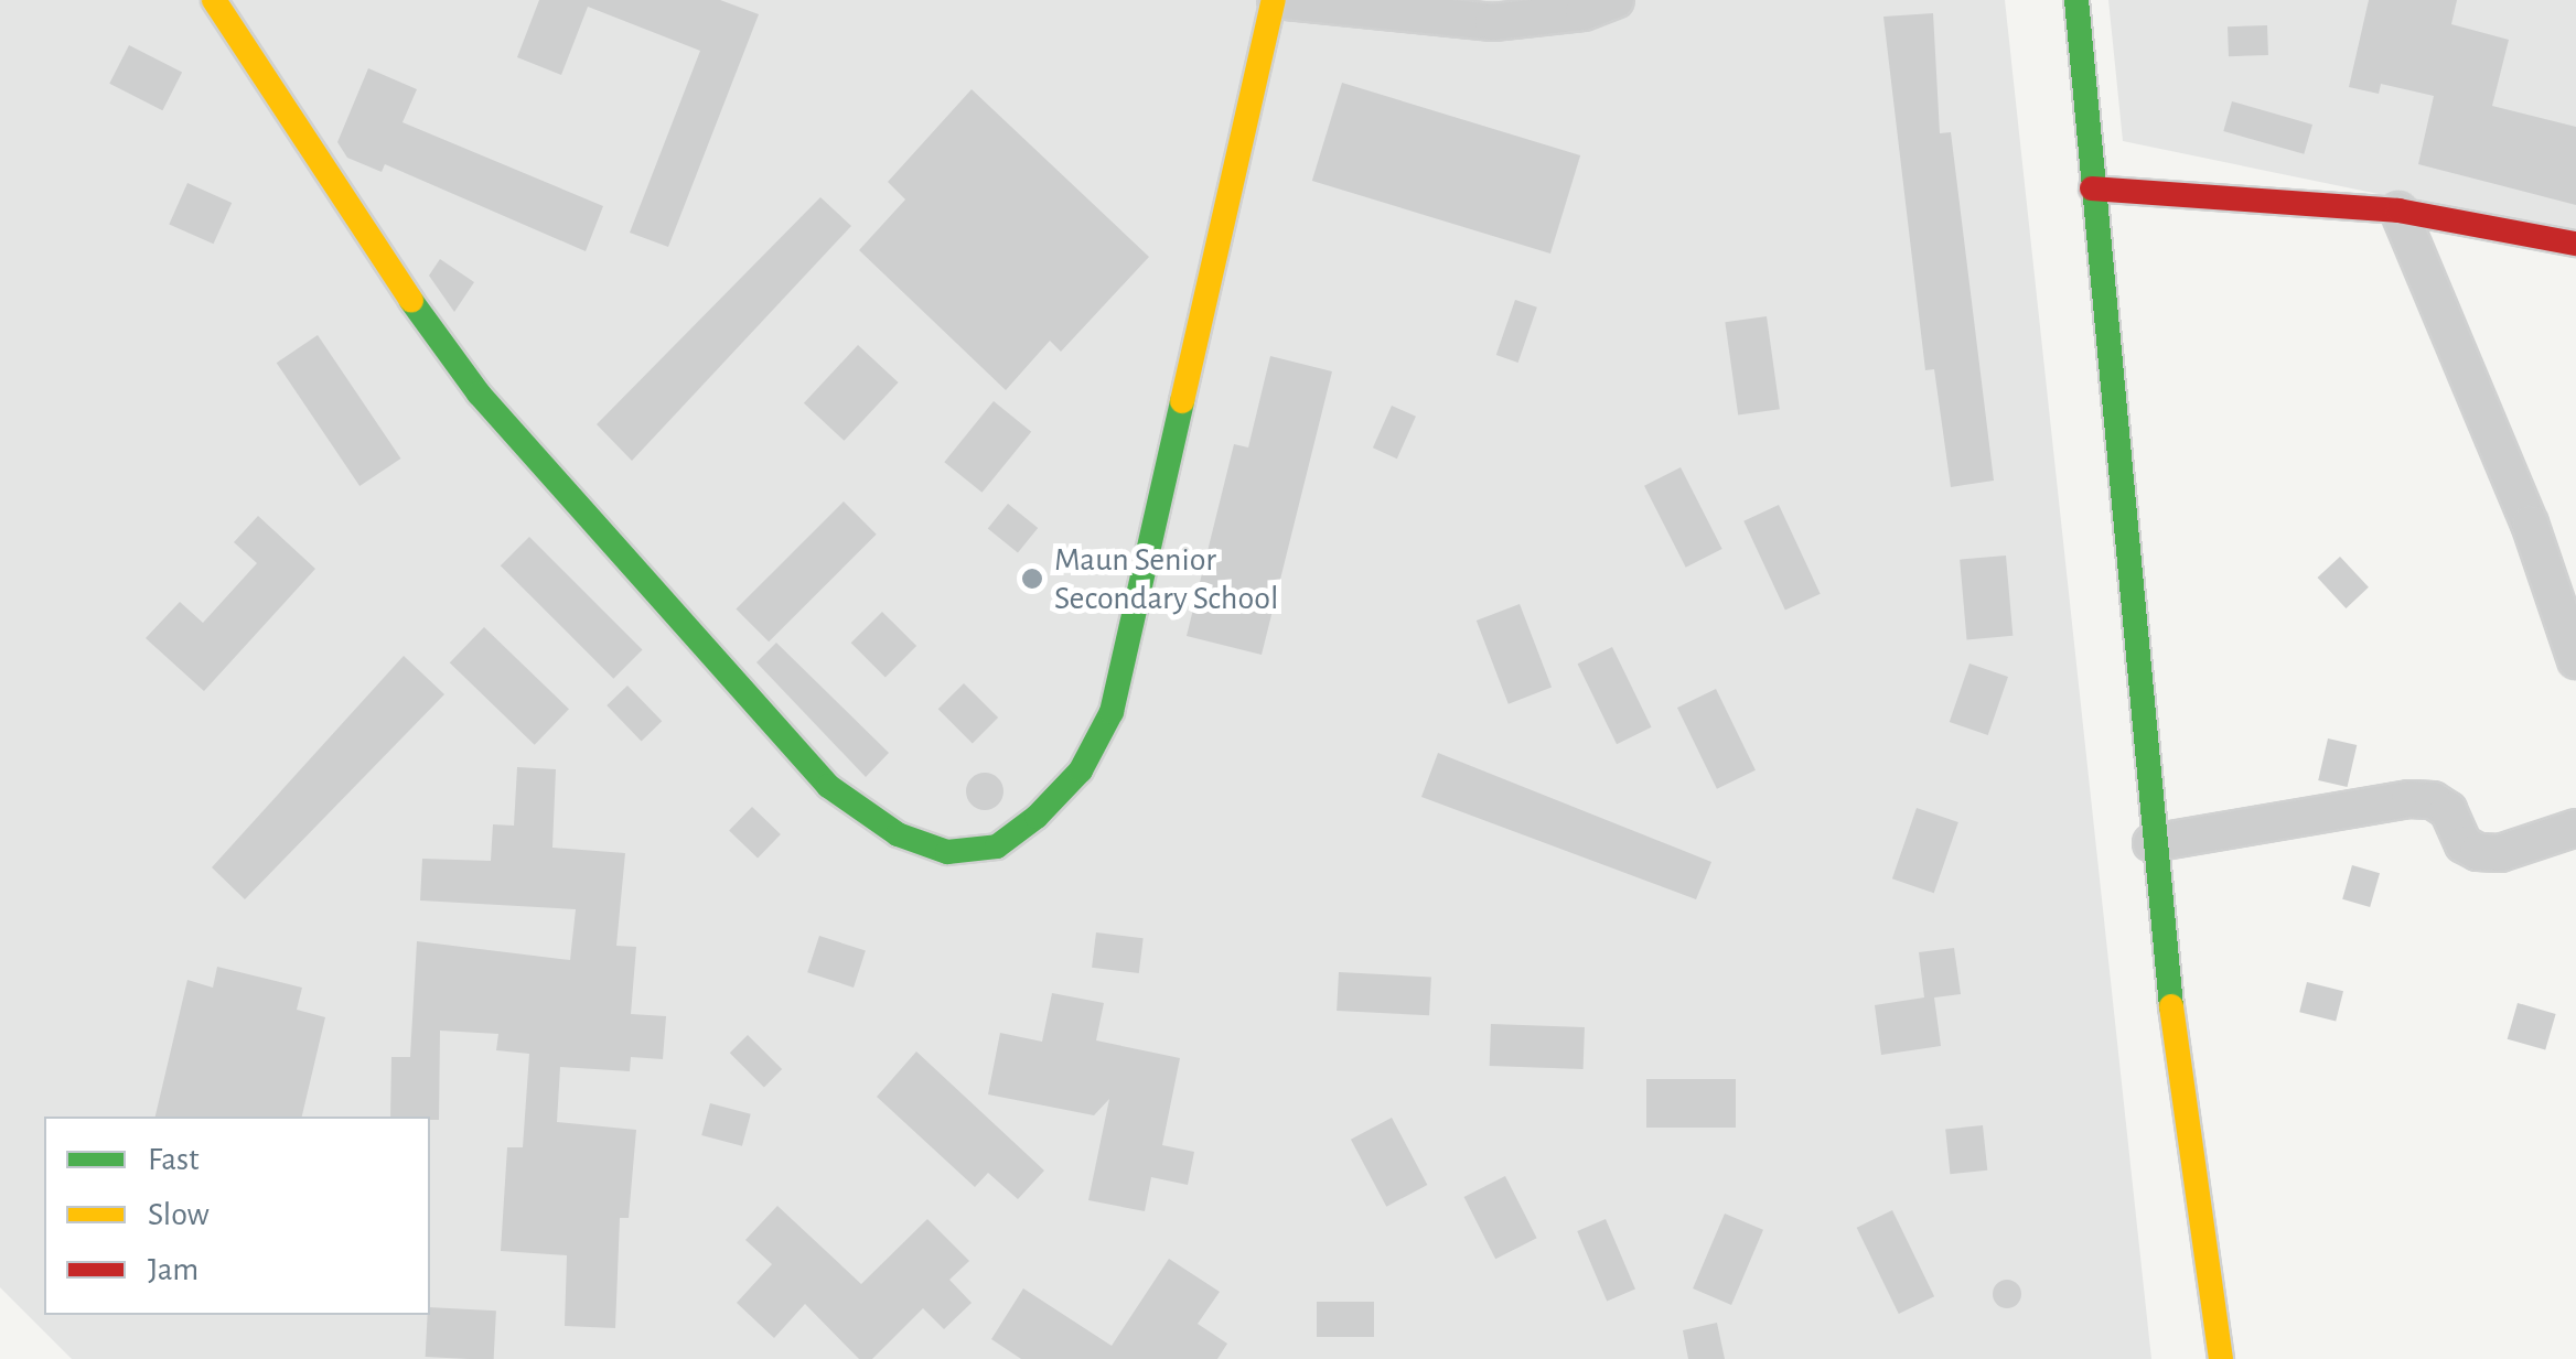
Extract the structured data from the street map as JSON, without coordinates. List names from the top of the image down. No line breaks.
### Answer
{"places":["Maun Senior Secondary School"],"legend":["Fast","Slow","Jam"]}
